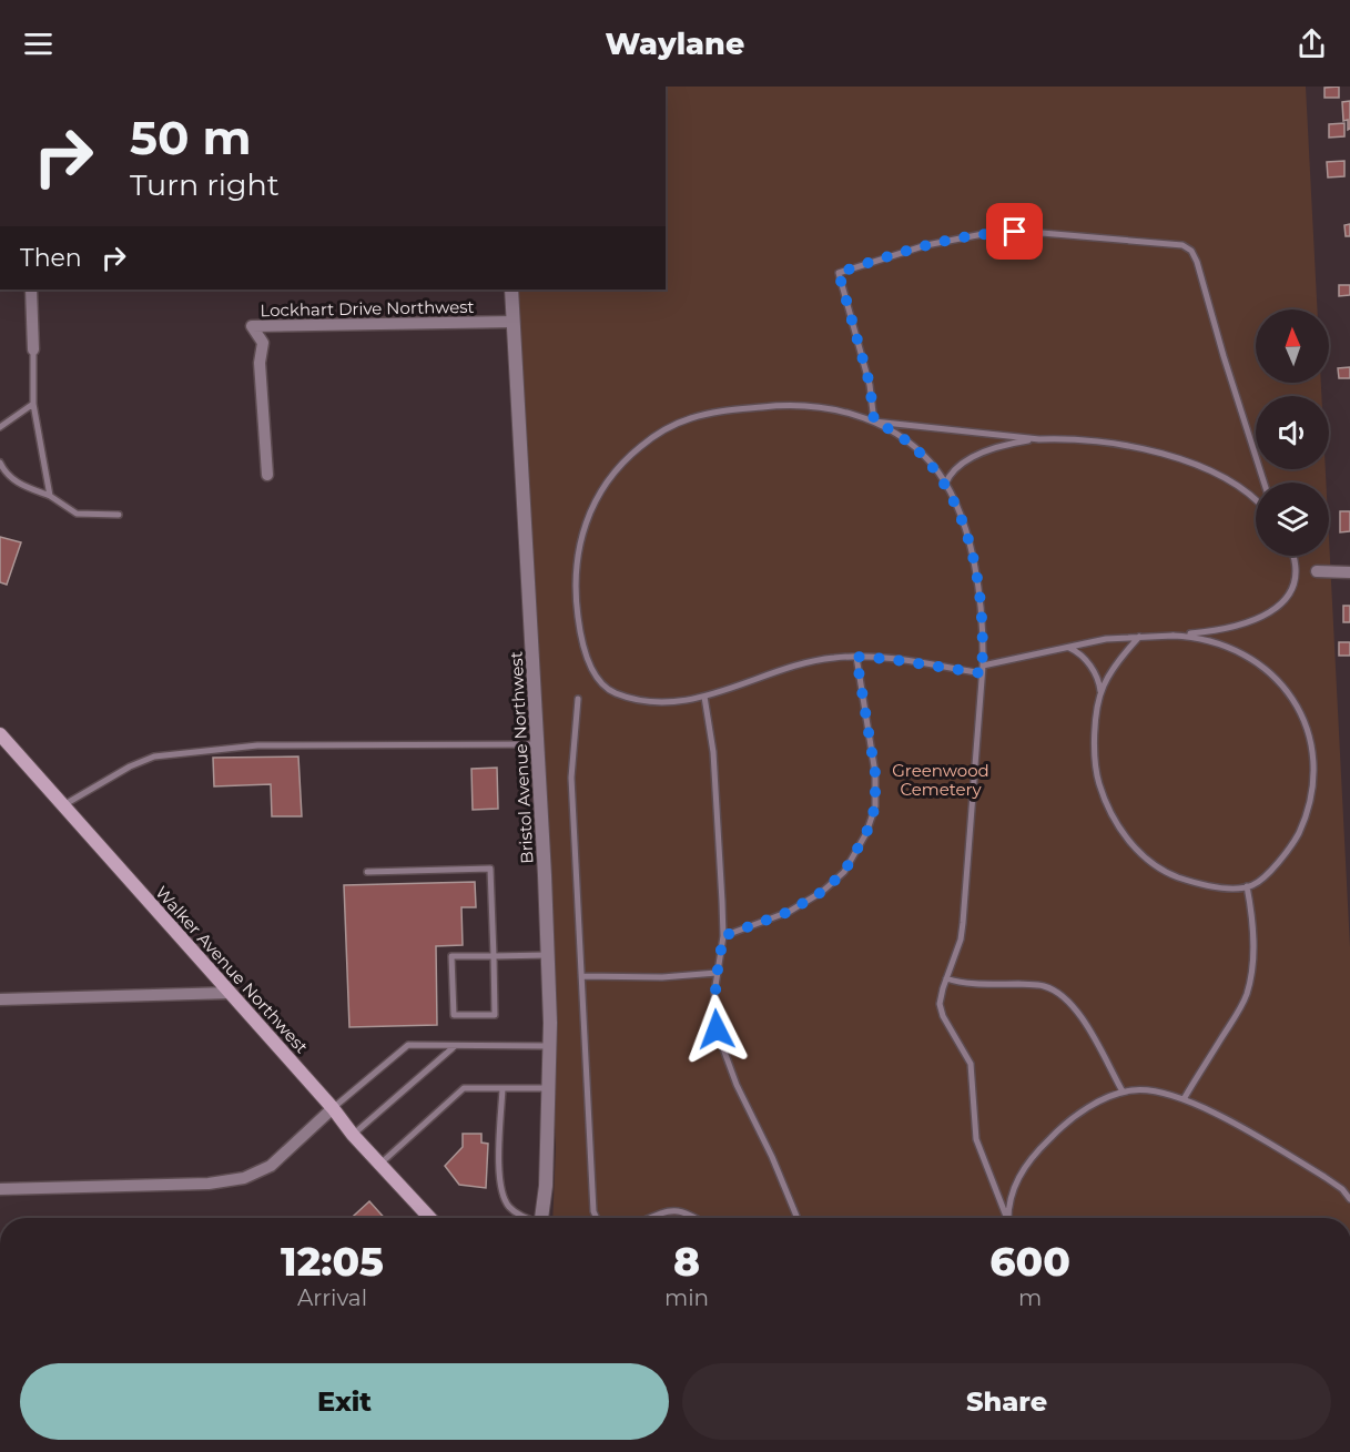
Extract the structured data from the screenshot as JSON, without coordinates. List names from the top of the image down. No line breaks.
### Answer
{"streets":{"main road":["Walker Avenue Northwest"],"street":["Lockhart Drive Northwest","Bristol Avenue Northwest"]},"crossings":[["Lockhart Drive Northwest","Bristol Avenue Northwest"]],"parks":["Greenwood Cemetery"],"north":"top","page":{"header":"Waylane","turn":["50 m","Turn right"],"then":"Then","eta":["12:05","Arrival","8","min","600","m"],"buttons":["Exit","Share"]}}
